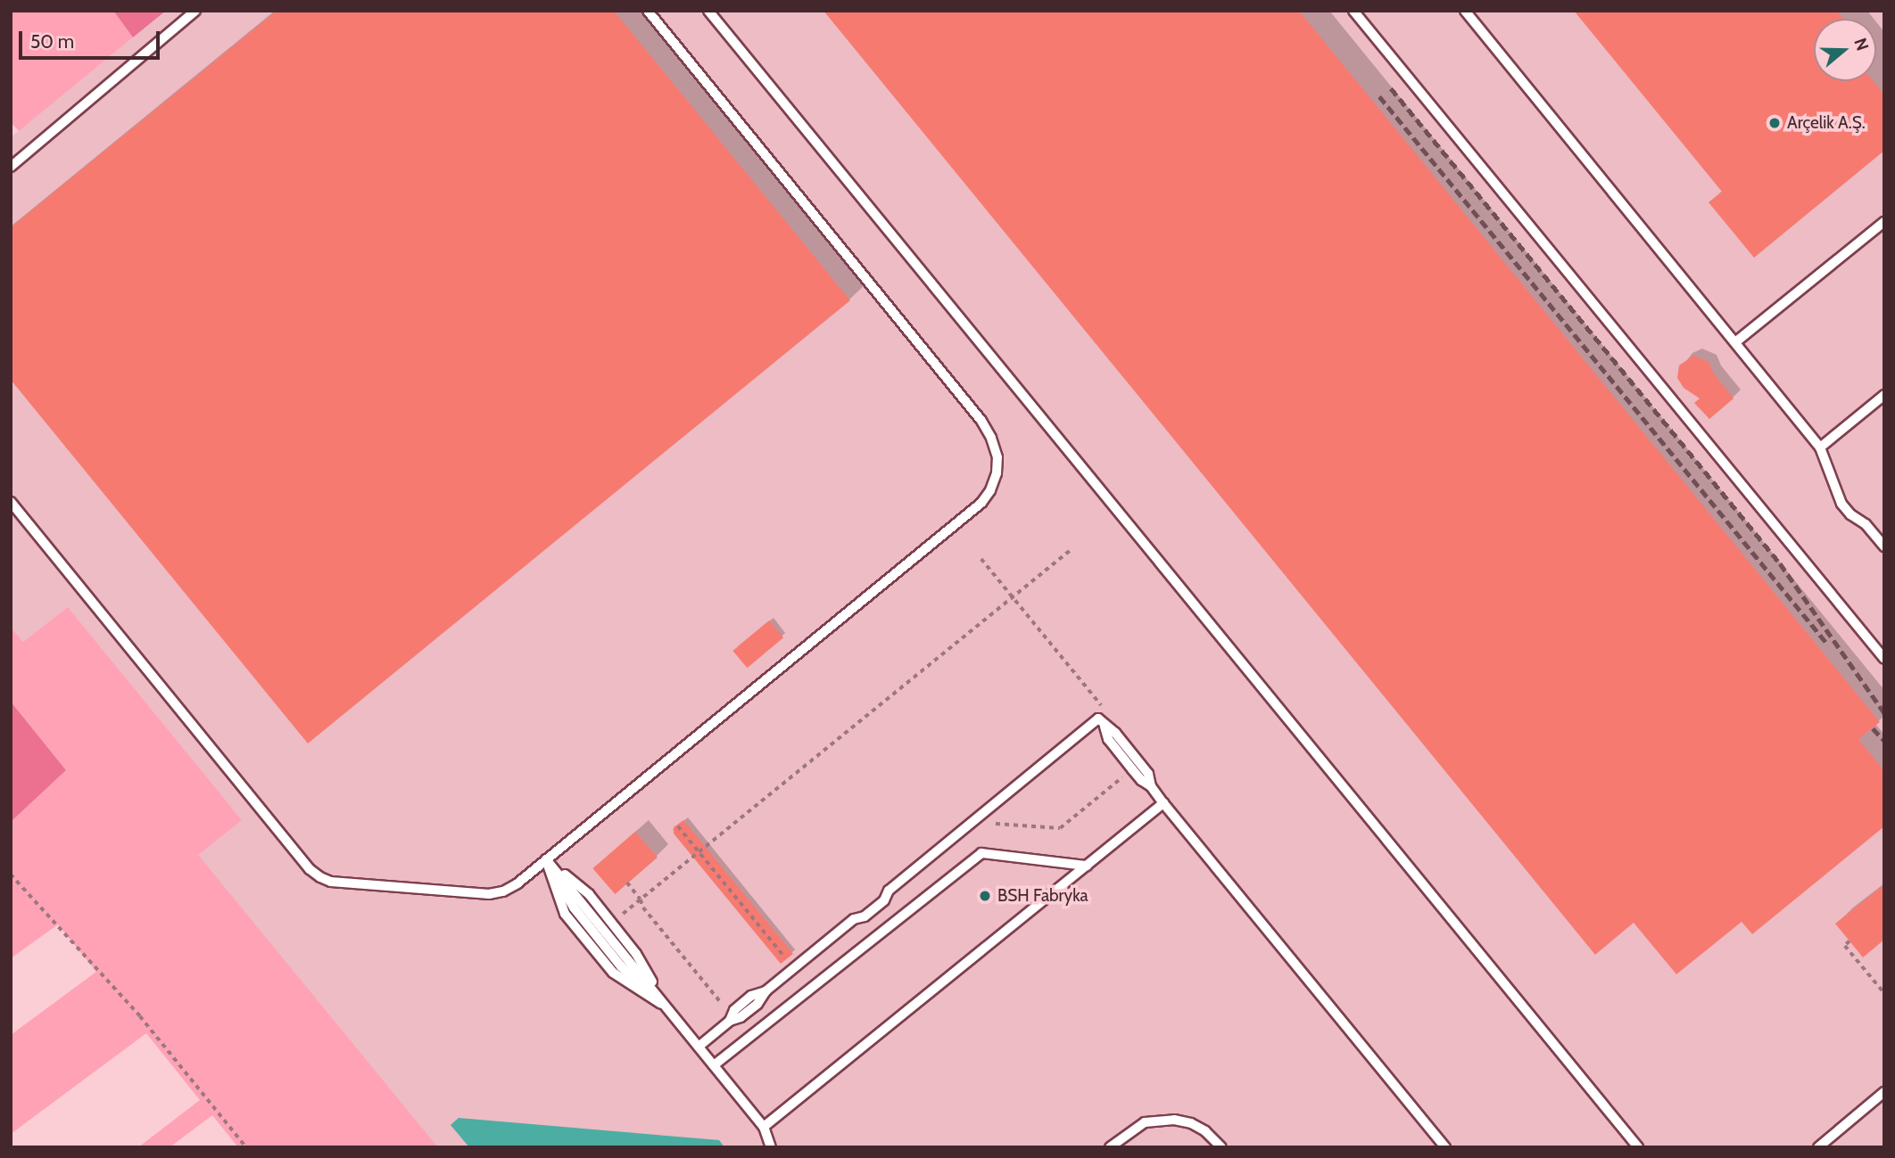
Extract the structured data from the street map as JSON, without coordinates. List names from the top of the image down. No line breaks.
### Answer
{"places":["Arçelik A.Ş.","BSH Fabryka"],"scale_bar":"50 m","north":"right"}
